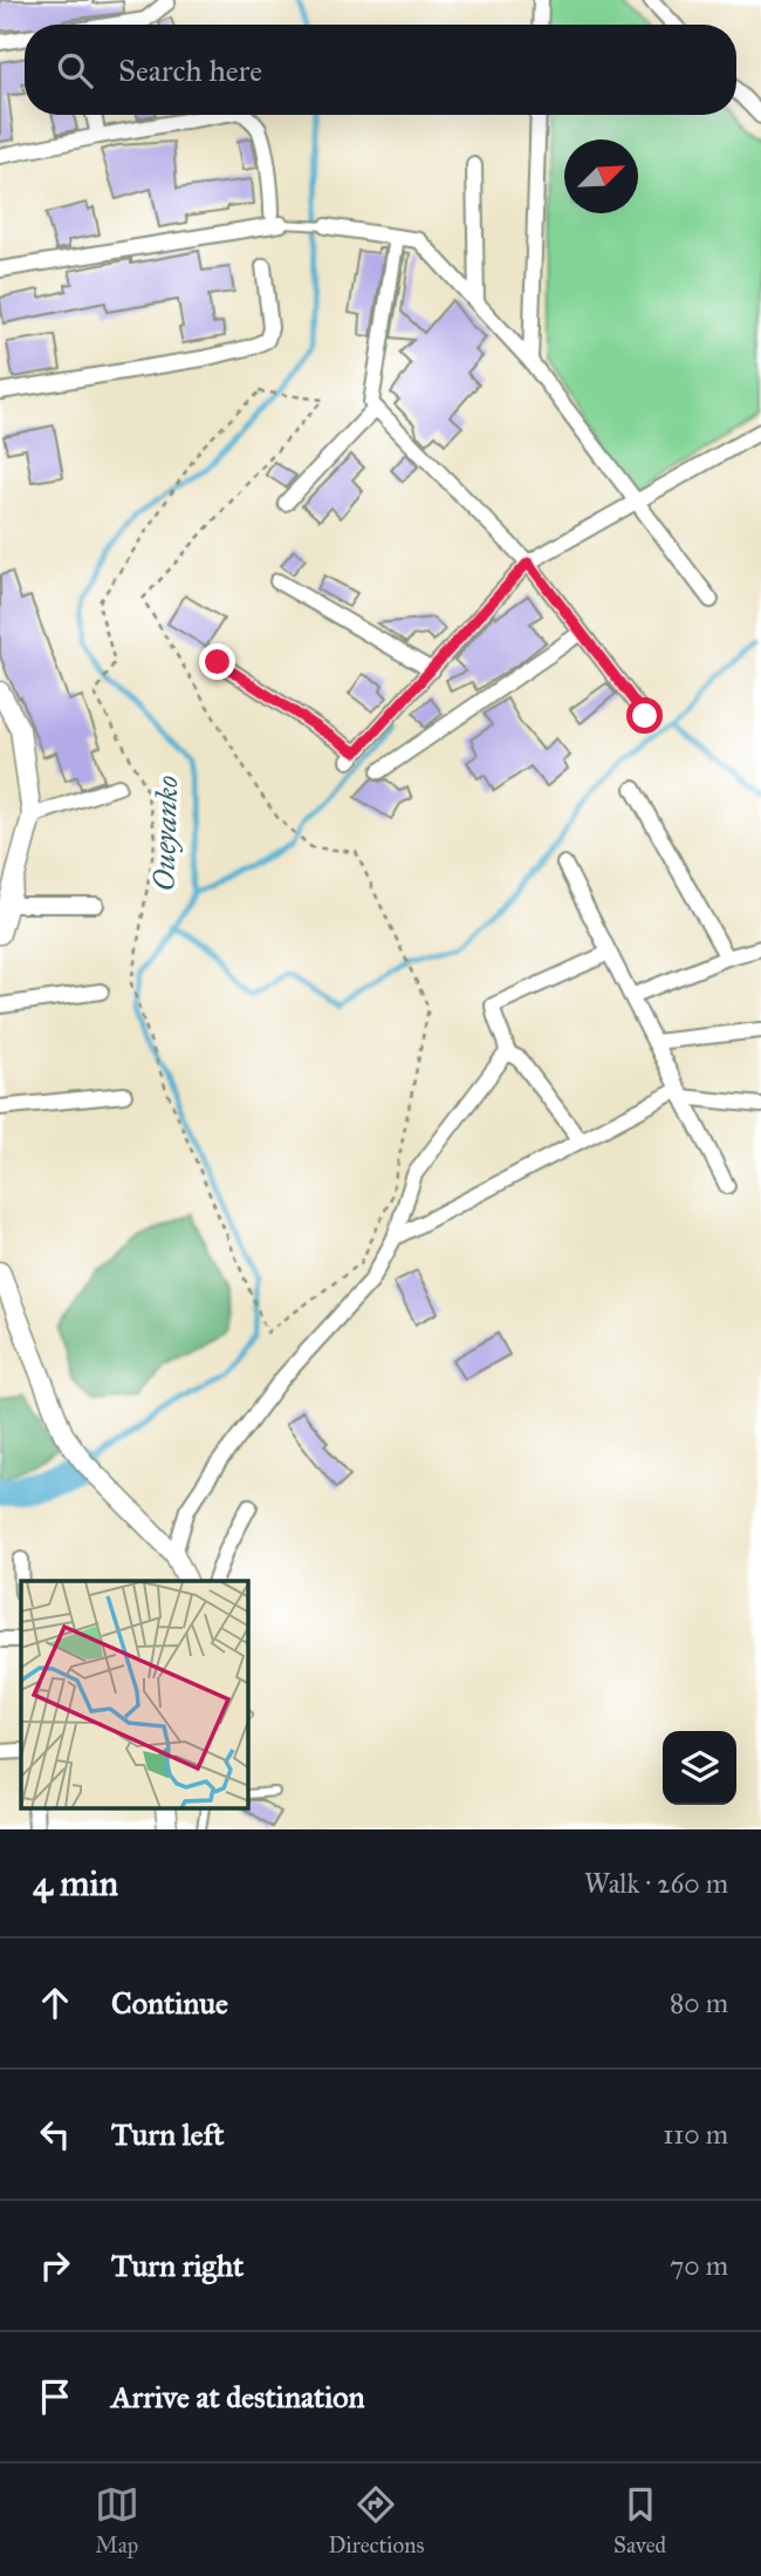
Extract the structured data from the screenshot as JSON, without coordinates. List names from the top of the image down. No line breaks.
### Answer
{"water":["Oueyanko"],"north":"top right","page":{"search":"Search here","heading":["4 min","Walk · 260 m"],"list":[["Continue","80 m"],["Turn left","110 m"],["Turn right","70 m"],"Arrive at destination"],"nav":["Map","Directions","Saved"]}}
